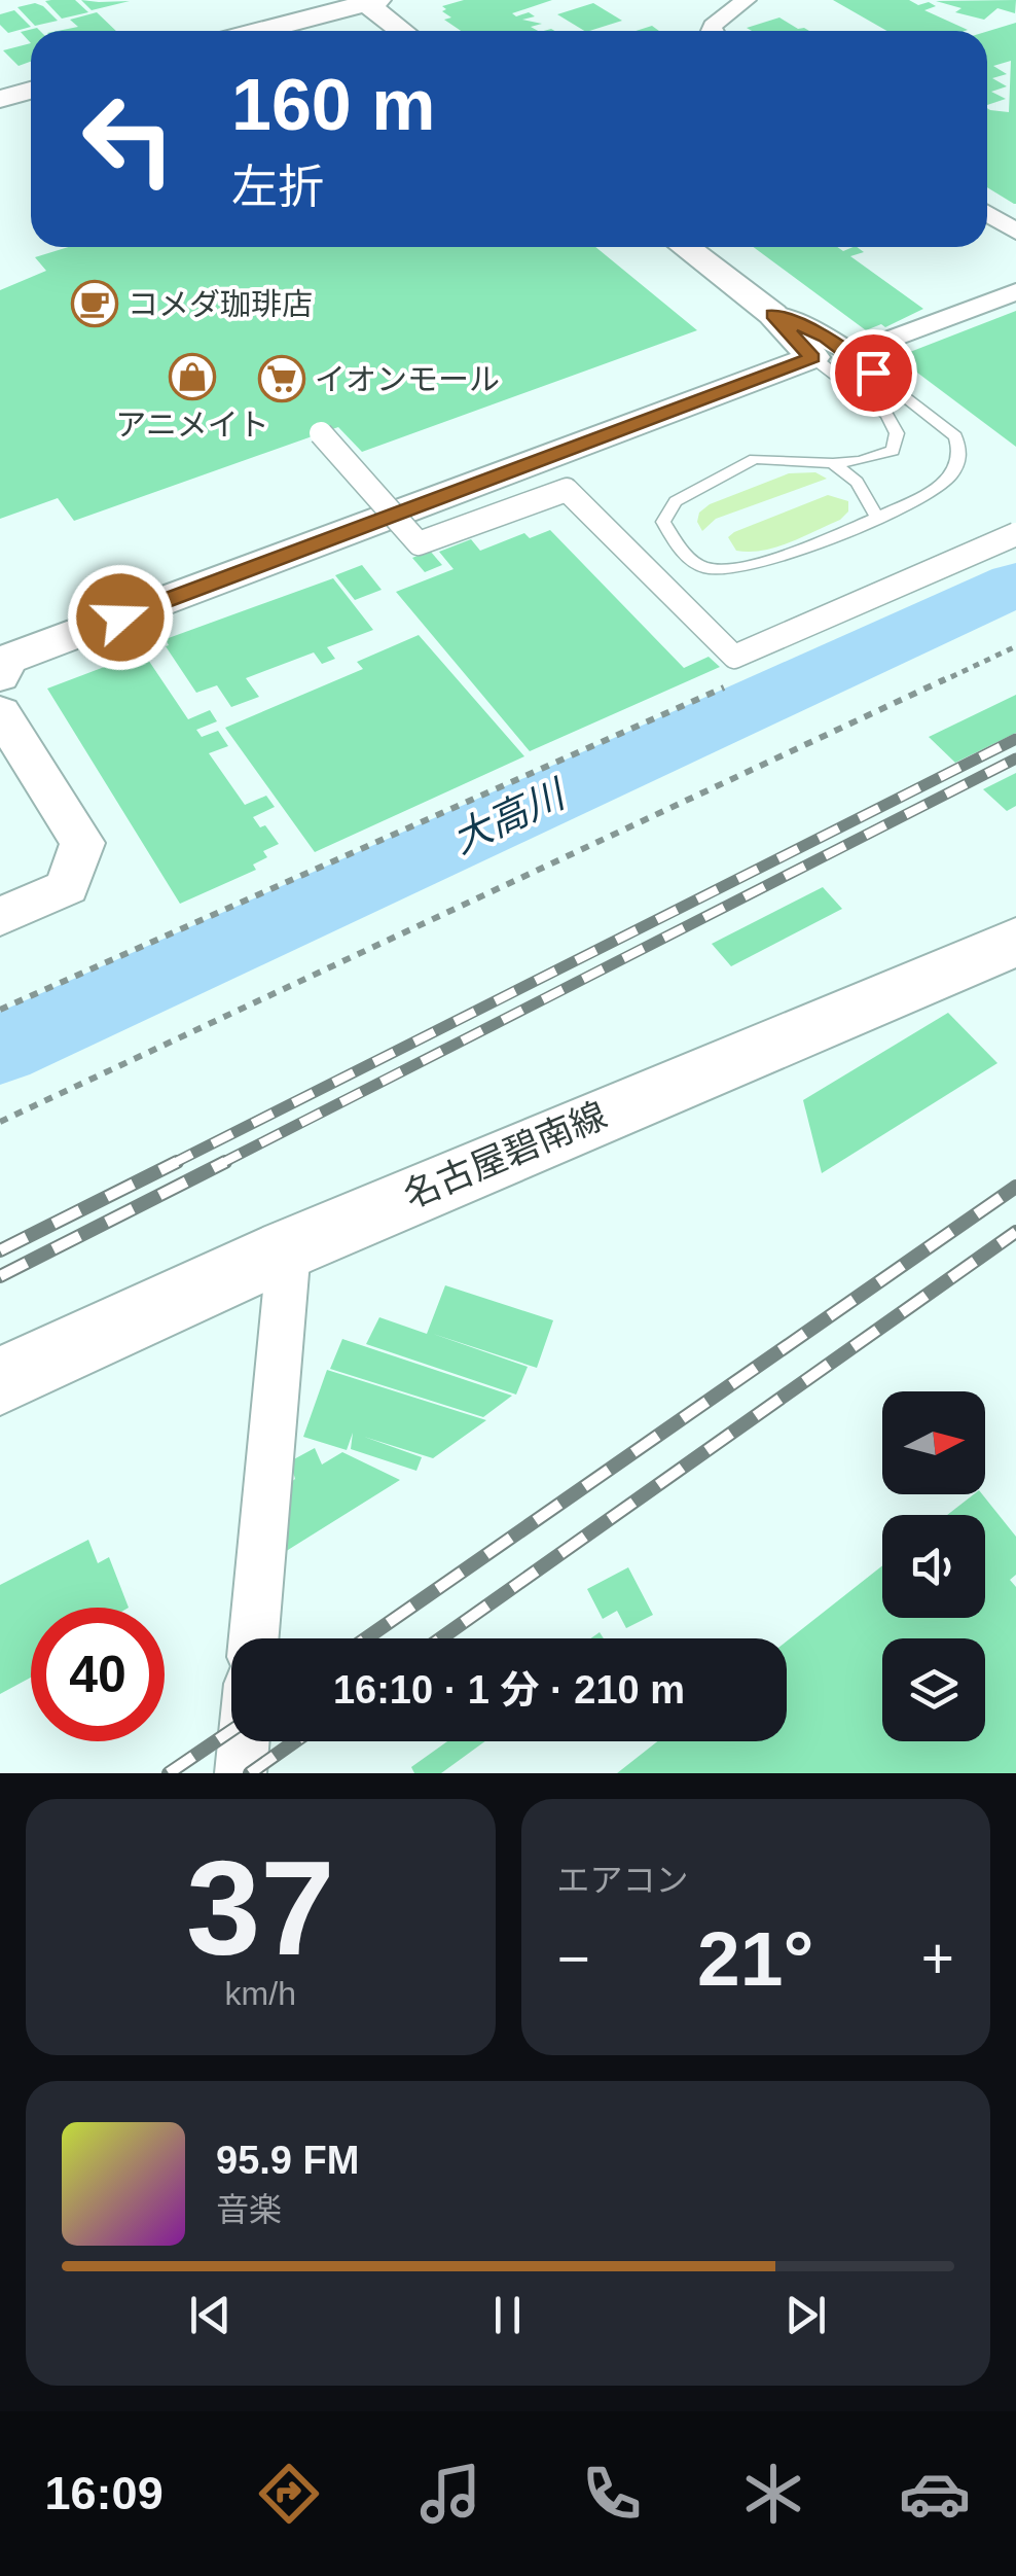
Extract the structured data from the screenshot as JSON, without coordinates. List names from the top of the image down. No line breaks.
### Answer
{"streets":{"main road":["名古屋碧南線"]},"water":["大高川"],"places":{"cafe":["コメダ珈琲店"],"shop":["アニメイト"],"supermarket":["イオンモール"]},"north":"right","page":{"turn":["160 m","左折"],"limit":"40","trip":"16:10 · 1 分 · 210 m","tile":[["37","km/h"],"エアコン"],"heat":["−","21°","+"],"song":["95.9 FM","音楽"],"tabs":"16:09"}}
